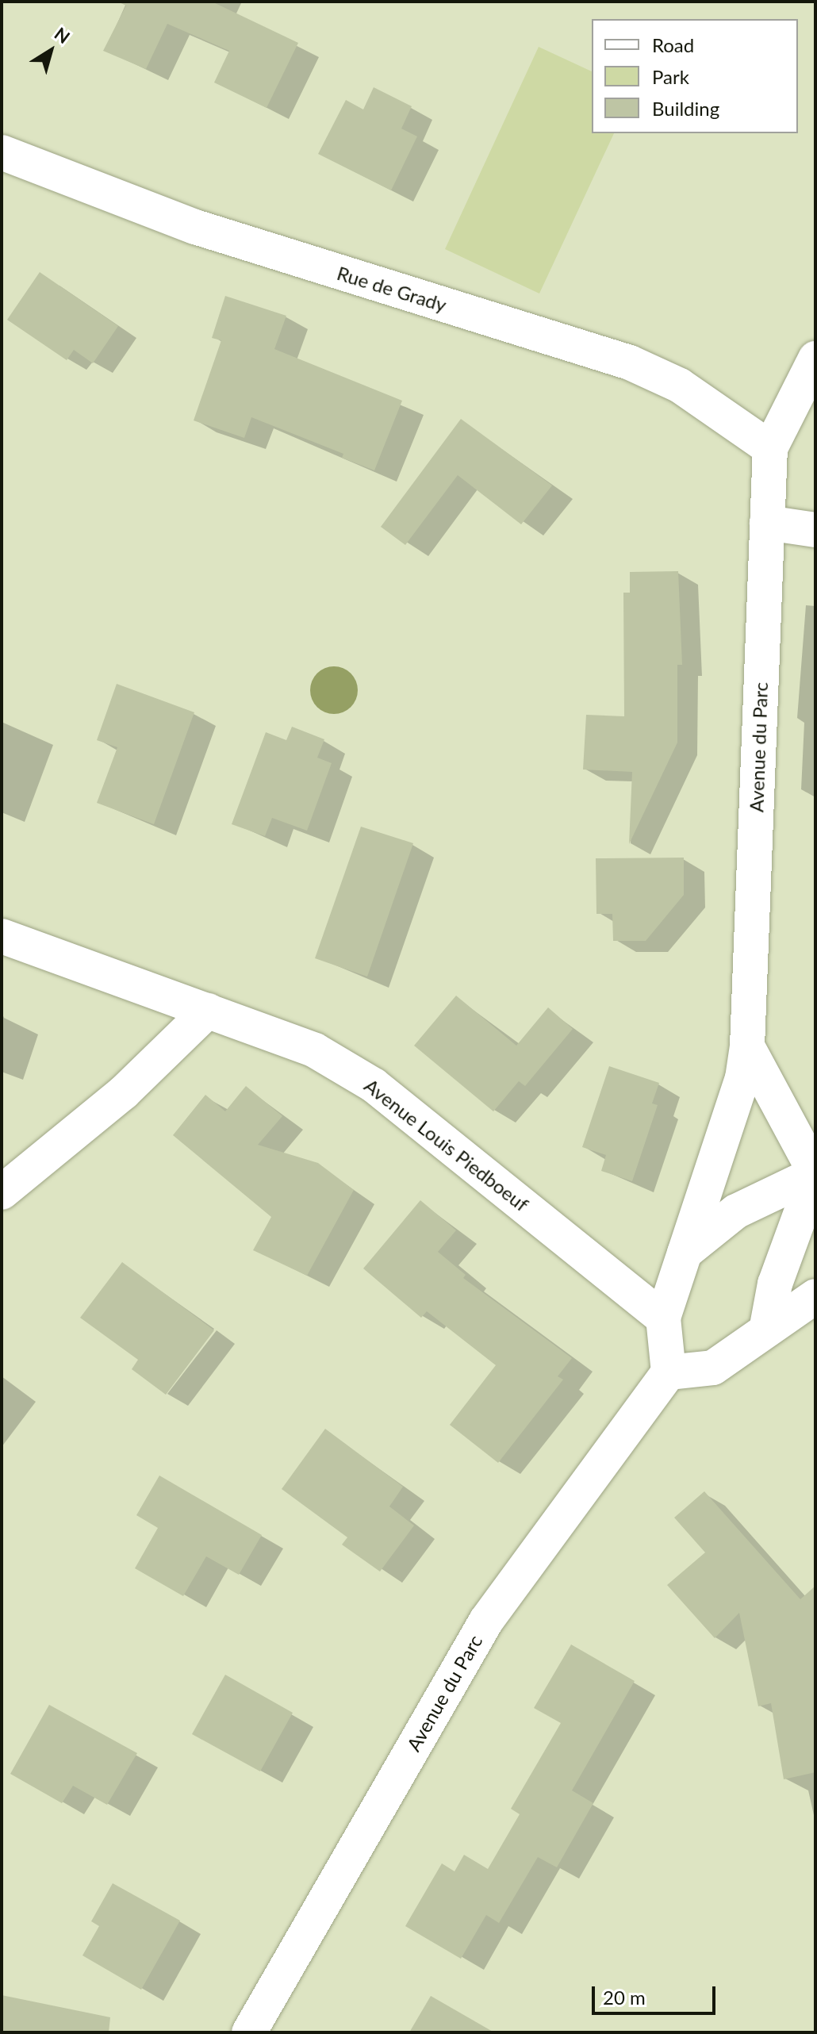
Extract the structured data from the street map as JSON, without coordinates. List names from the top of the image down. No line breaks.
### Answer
{"streets":{"street":["Rue de Grady","Avenue du Parc","Avenue Louis Piedboeuf"]},"crossings":[["Rue de Grady","Avenue du Parc"],["Avenue du Parc","Avenue Louis Piedboeuf"]],"legend":["Road","Park","Building"],"scale_bar":"20 m","north":"top right"}
